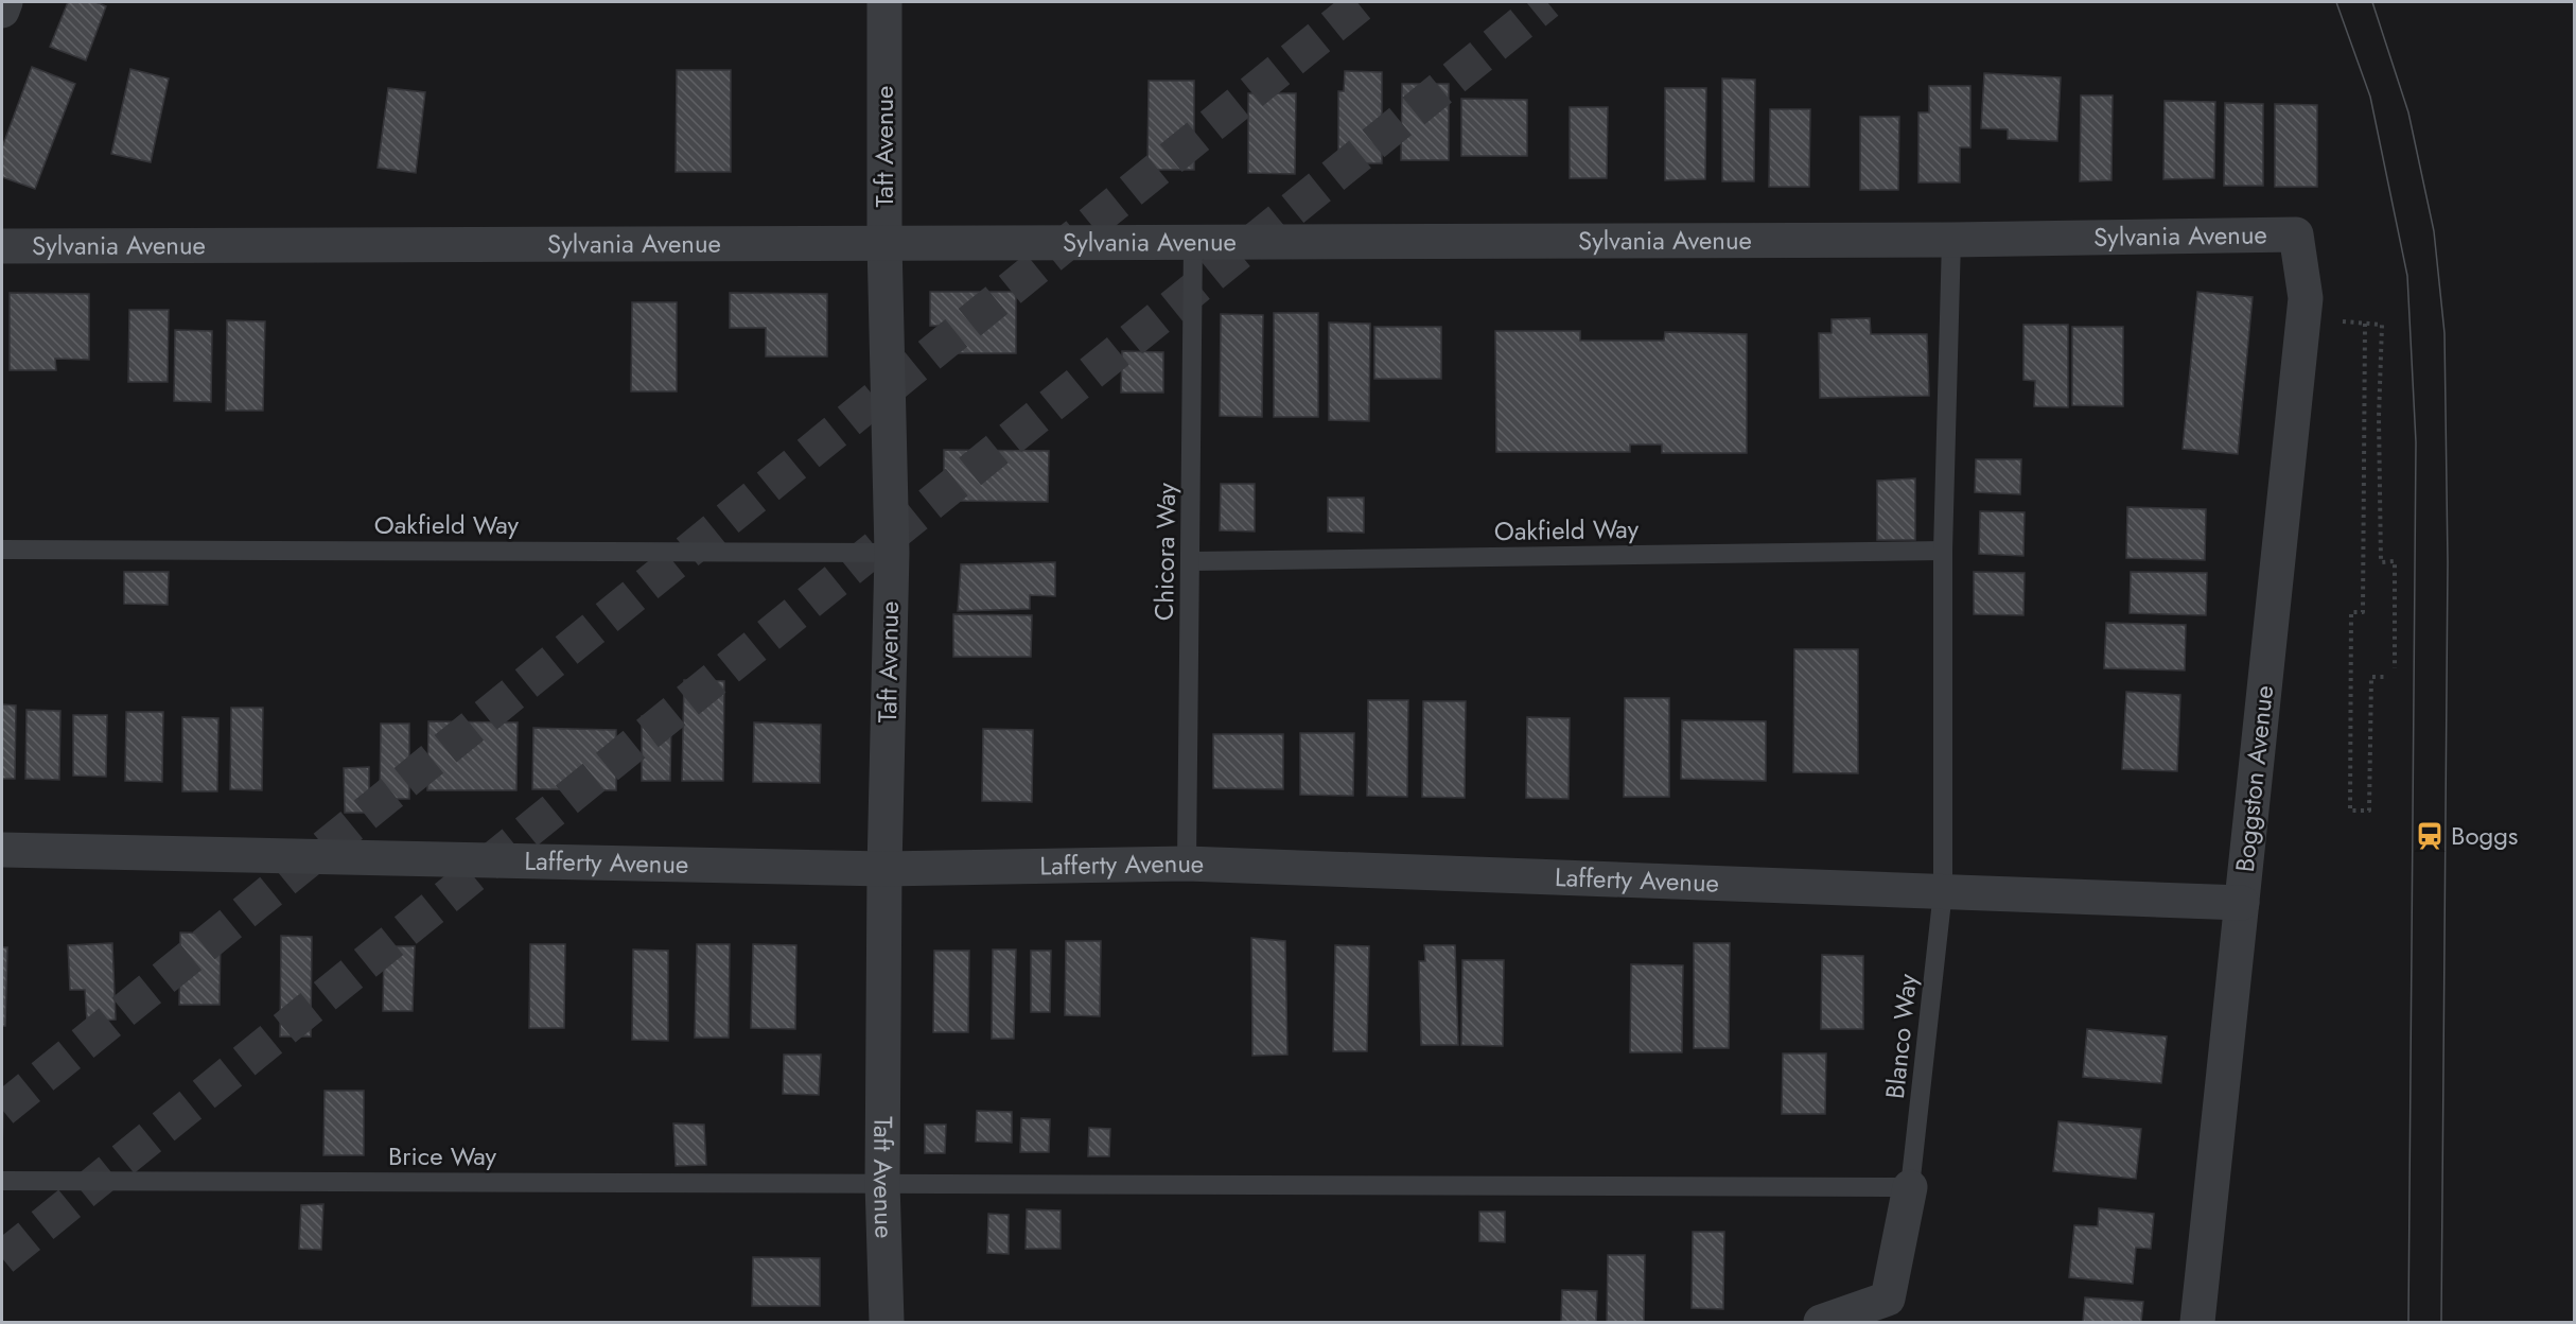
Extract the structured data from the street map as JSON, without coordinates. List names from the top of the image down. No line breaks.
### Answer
{"streets":{"street":["Taft Avenue","Sylvania Avenue","Boggston Avenue","Lafferty Avenue"],"lane":["Oakfield Way","Chicora Way","Blanco Way","Brice Way"]},"crossings":[["Taft Avenue","Sylvania Avenue"],["Taft Avenue","Oakfield Way"],["Taft Avenue","Lafferty Avenue"],["Taft Avenue","Brice Way"],["Sylvania Avenue","Chicora Way"],["Sylvania Avenue","Boggston Avenue"],["Sylvania Avenue","Blanco Way"],["Oakfield Way","Chicora Way"],["Oakfield Way","Blanco Way"],["Chicora Way","Lafferty Avenue"],["Boggston Avenue","Lafferty Avenue"],["Lafferty Avenue","Blanco Way"],["Blanco Way","Brice Way"]],"places":{"station":["Boggs"]}}
